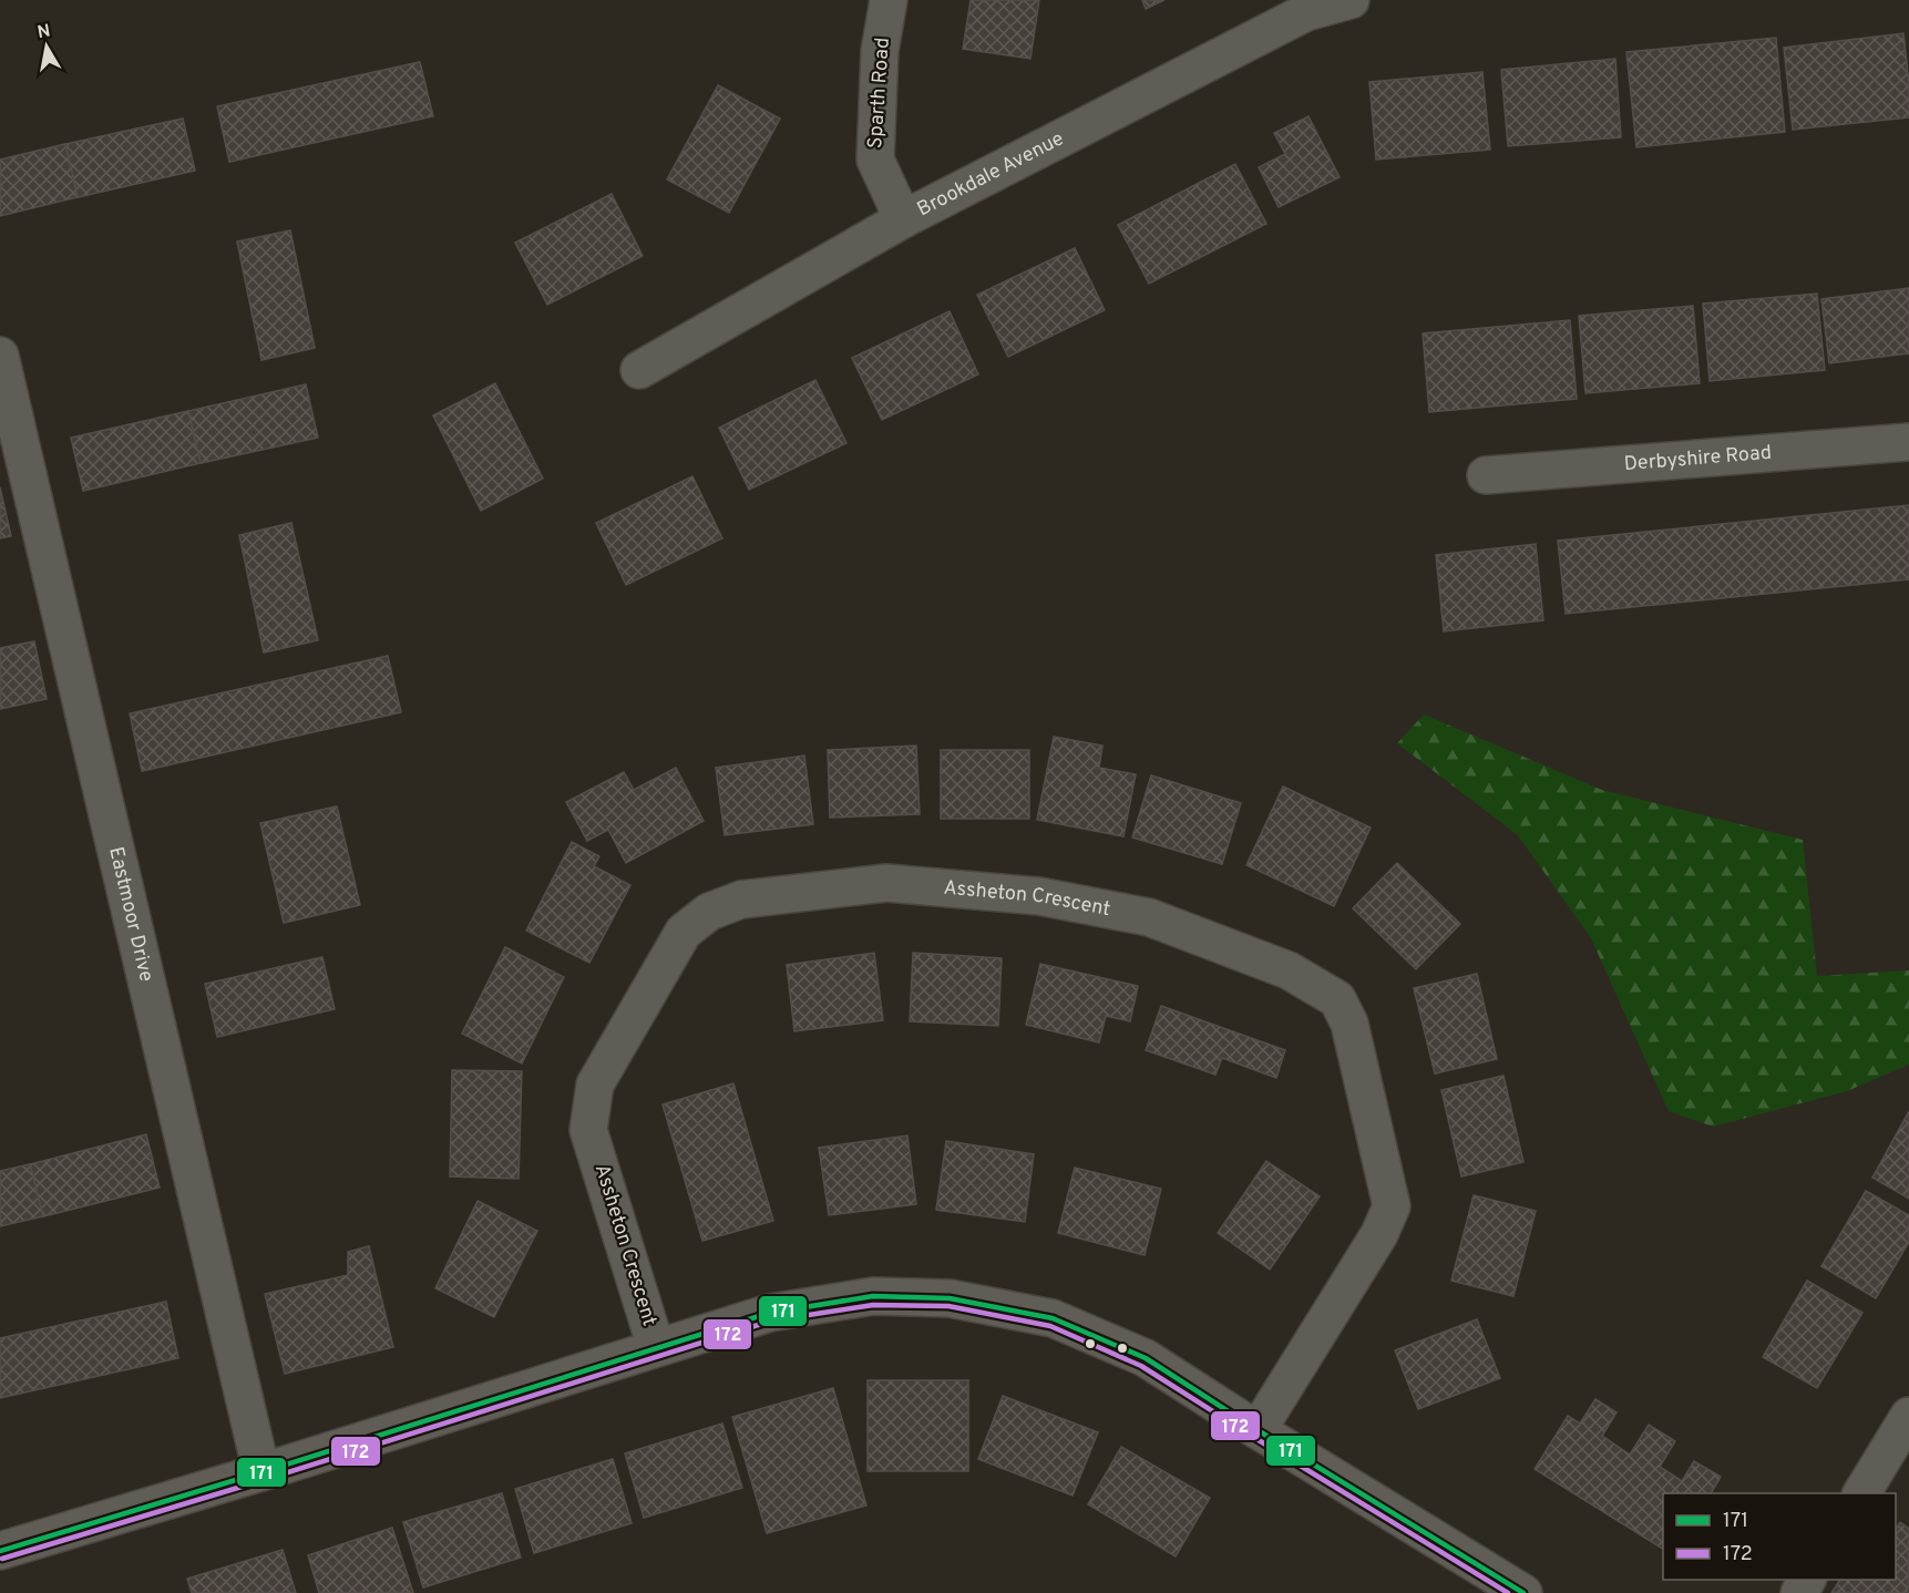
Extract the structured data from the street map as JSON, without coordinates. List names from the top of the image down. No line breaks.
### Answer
{"streets":{"street":["Sparth Road","Brookdale Avenue","Derbyshire Road","Assheton Crescent","Eastmoor Drive"]},"crossings":[["Sparth Road","Brookdale Avenue"]],"lines":["transit line 171","transit line 172"],"legend":["171","172"],"north":"top"}
